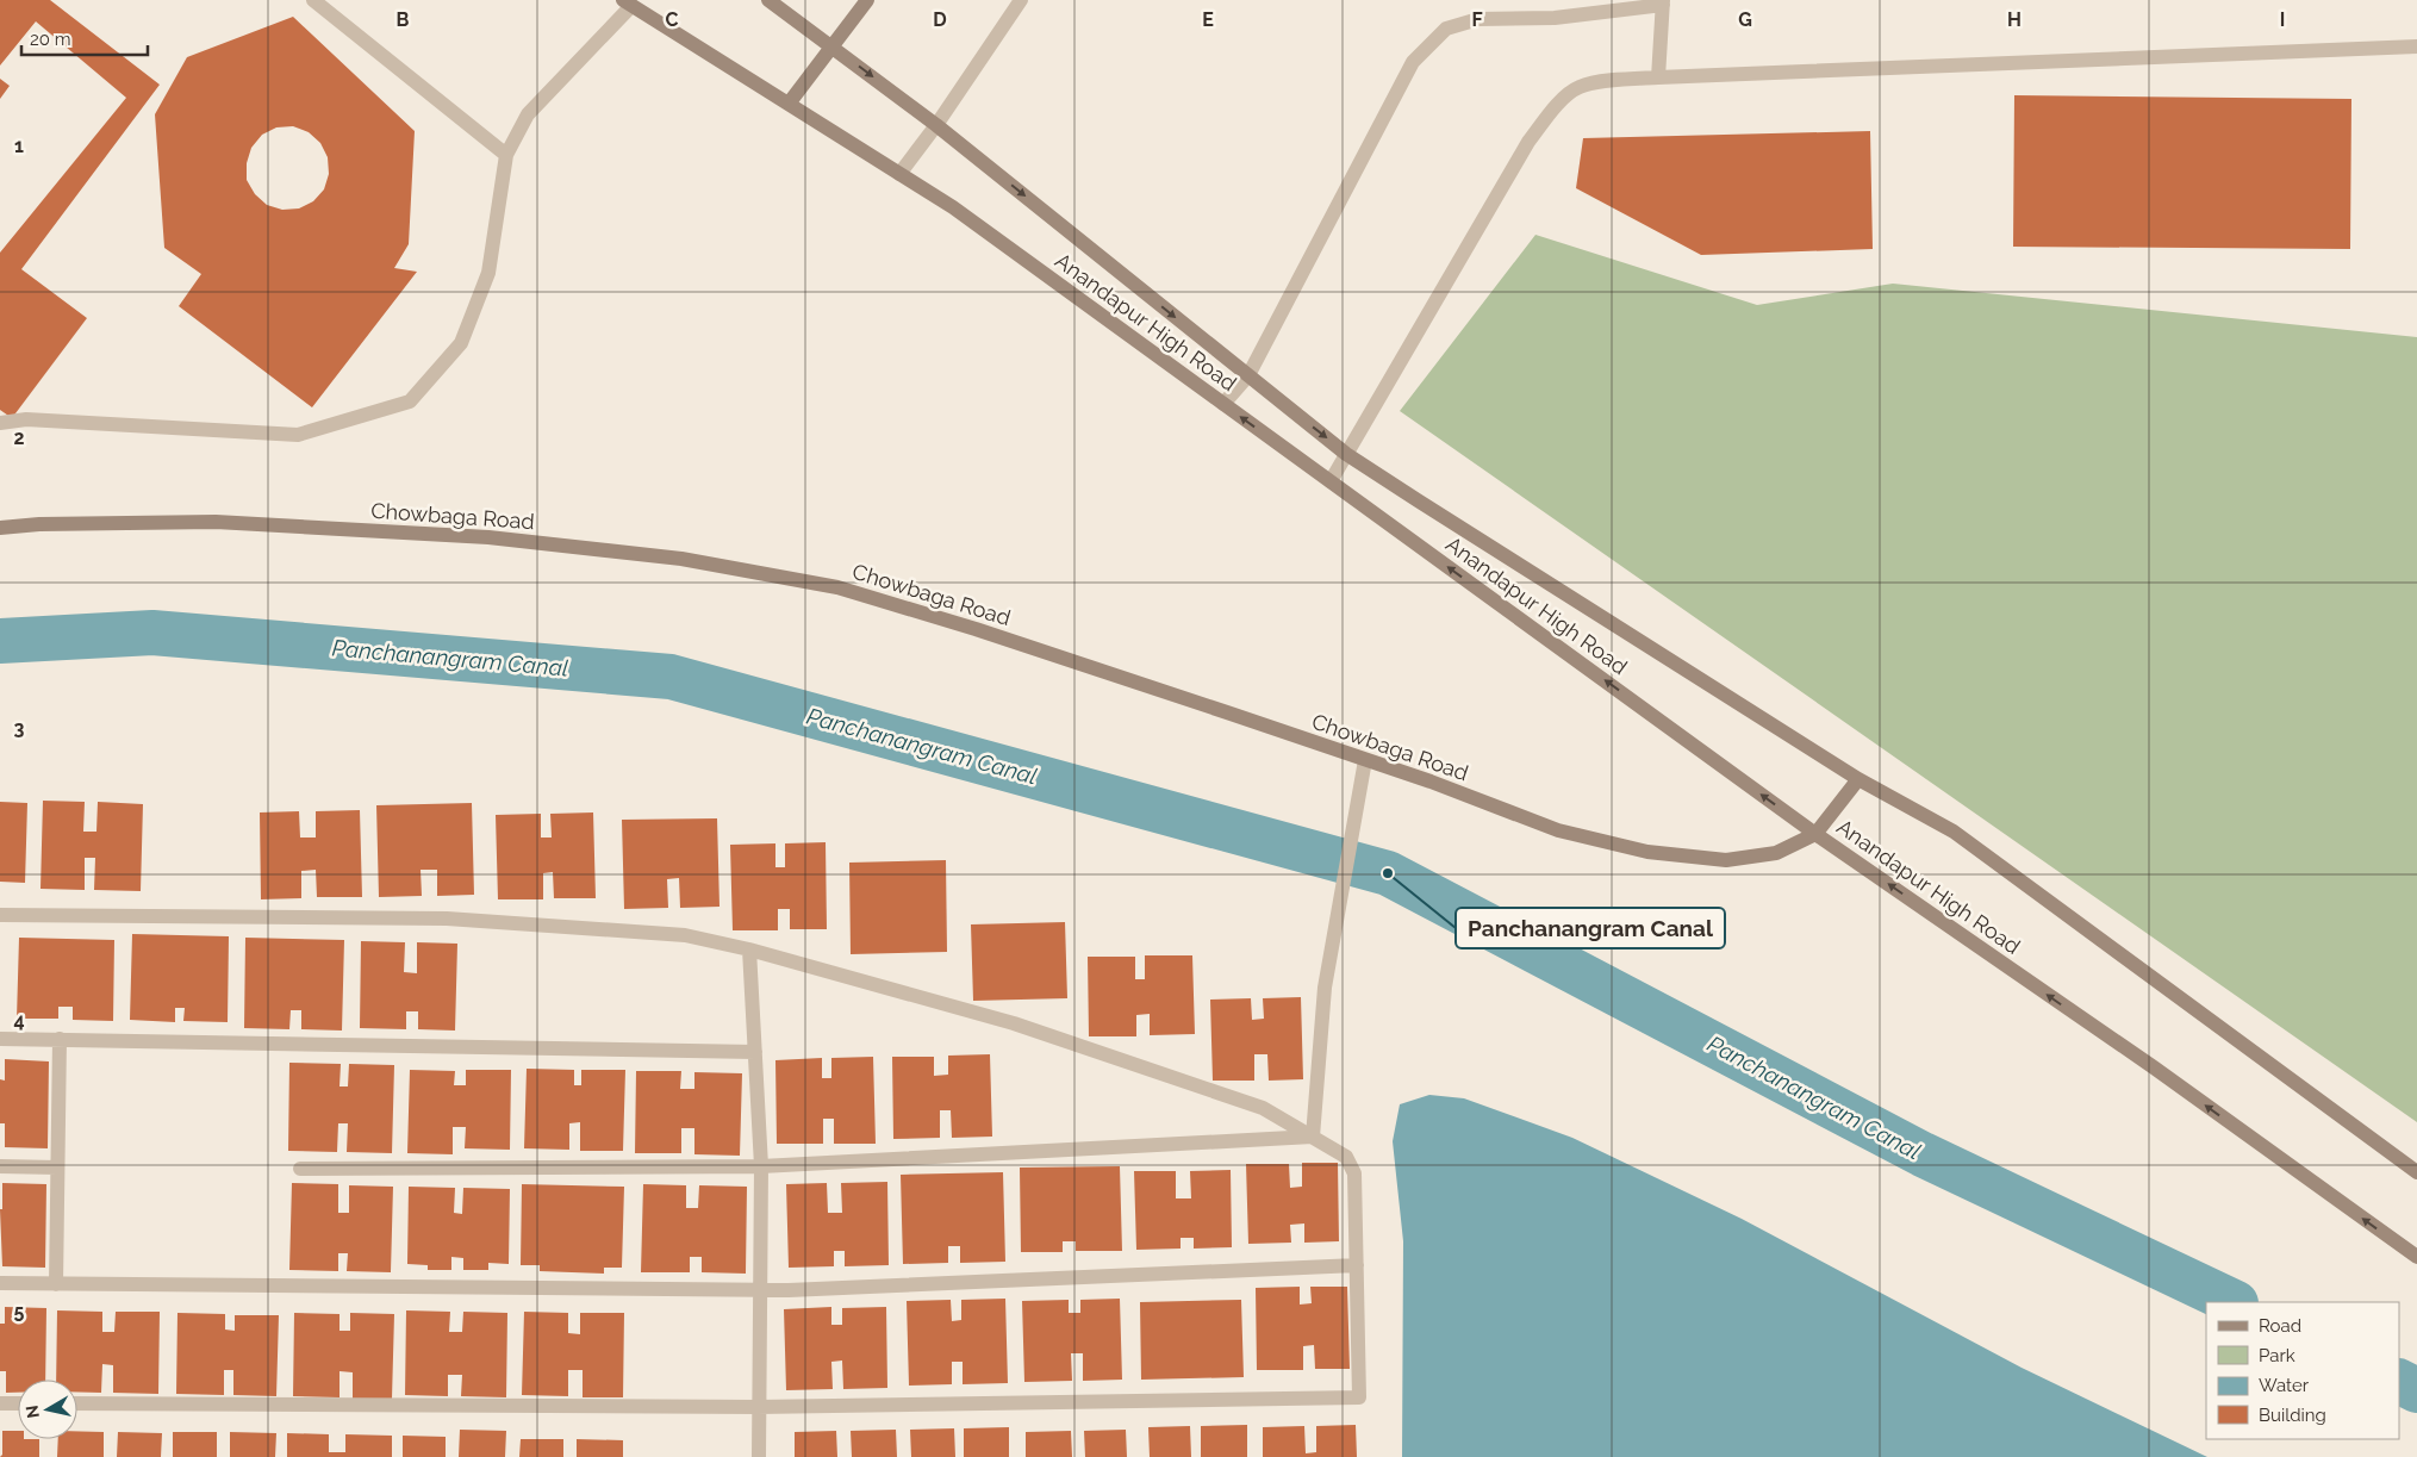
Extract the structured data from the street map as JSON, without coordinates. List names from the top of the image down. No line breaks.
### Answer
{"streets":{"main road":["Anandapur High Road","Chowbaga Road"]},"crossings":[["Anandapur High Road","Chowbaga Road"]],"water":["Panchanangram Canal"],"places":["Panchanangram Canal"],"legend":["Road","Park","Water","Building"],"scale_bar":"20 m","north":"left","grid":{"columns":["B","C","D","E","F","G","H","I"],"rows":["1","2","3","4","5"]}}
